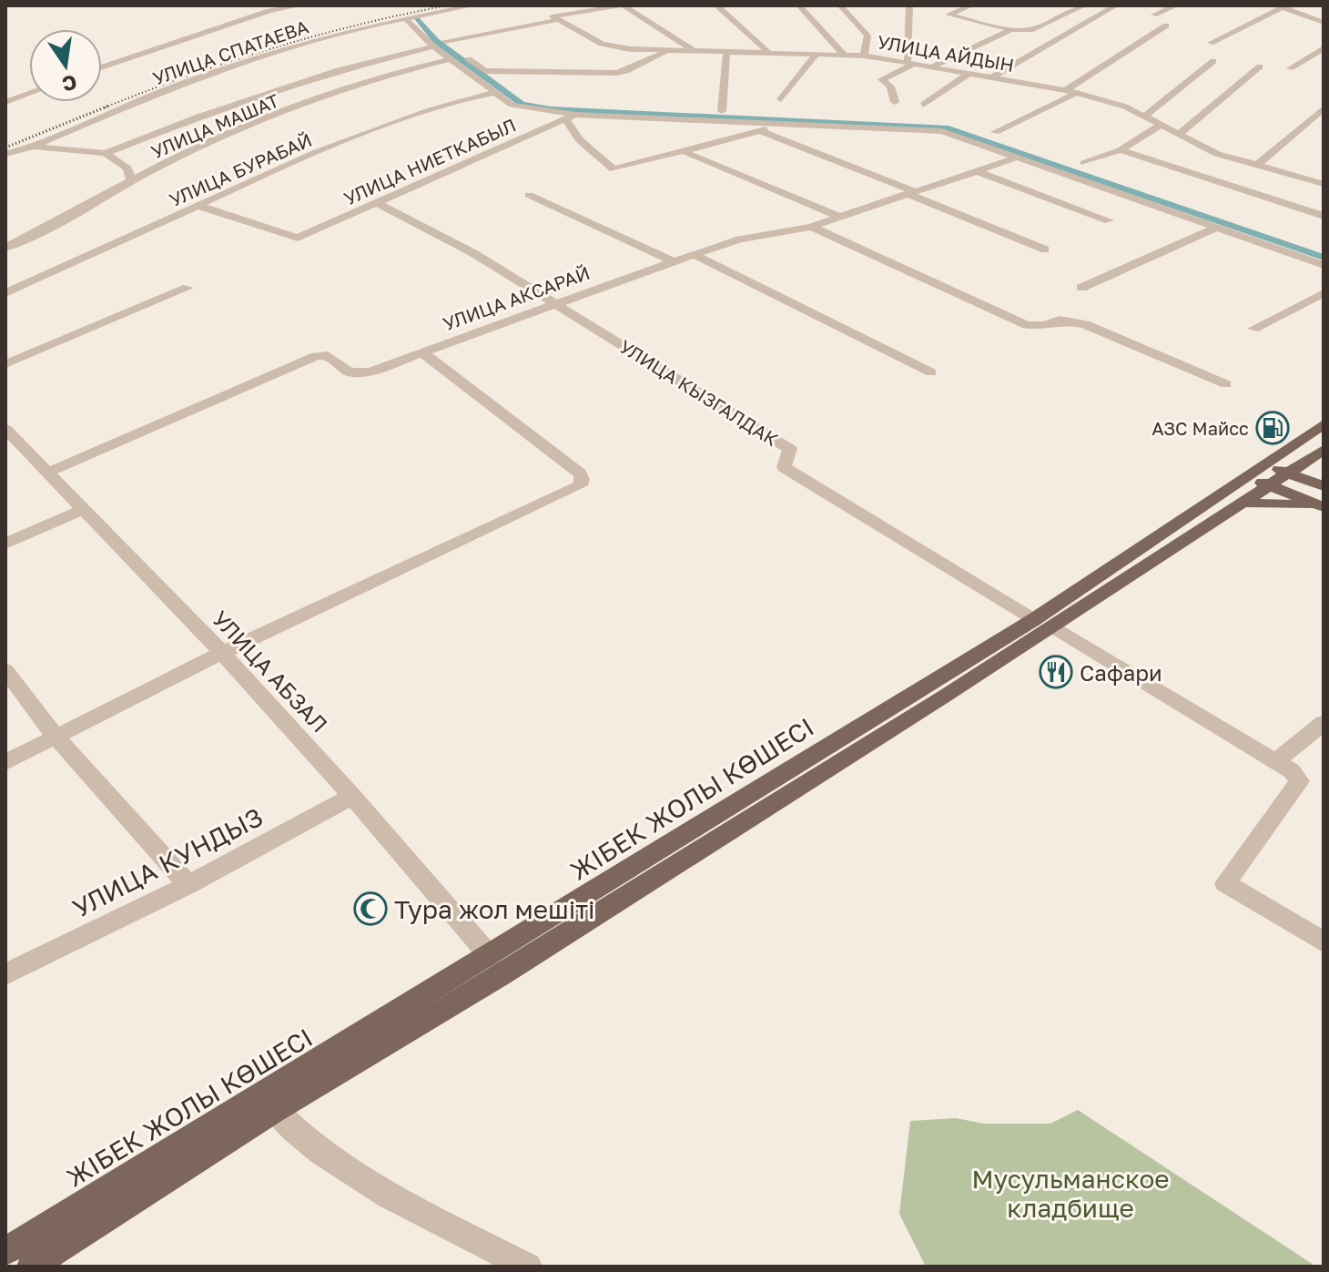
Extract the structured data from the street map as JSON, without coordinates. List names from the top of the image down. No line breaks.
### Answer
{"streets":{"main road":["ЖІБЕК ЖОЛЫ КӨШЕСІ"],"street":["УЛИЦА СПАТАЕВА","УЛИЦА АЙДЫН","УЛИЦА МАШАТ","УЛИЦА НИЕТКАБЫЛ","УЛИЦА БУРАБАЙ","УЛИЦА АКСАРАЙ","УЛИЦА КЫЗГАЛДАК","УЛИЦА АБЗАЛ","УЛИЦА КУНДЫЗ"]},"crossings":[["УЛИЦА НИЕТКАБЫЛ","УЛИЦА БУРАБАЙ"],["УЛИЦА НИЕТКАБЫЛ","УЛИЦА КЫЗГАЛДАК"],["УЛИЦА АКСАРАЙ","УЛИЦА КЫЗГАЛДАК"],["УЛИЦА АКСАРАЙ","УЛИЦА АБЗАЛ"],["УЛИЦА КЫЗГАЛДАК","ЖІБЕК ЖОЛЫ КӨШЕСІ"],["УЛИЦА АБЗАЛ","ЖІБЕК ЖОЛЫ КӨШЕСІ"],["УЛИЦА АБЗАЛ","УЛИЦА КУНДЫЗ"]],"parks":["Мусульманское кладбище"],"places":{"fuel station":["АЗС Майсс"],"restaurant":["Сафари"],"mosque":["Тура жол мешіті"]},"north":"bottom"}
